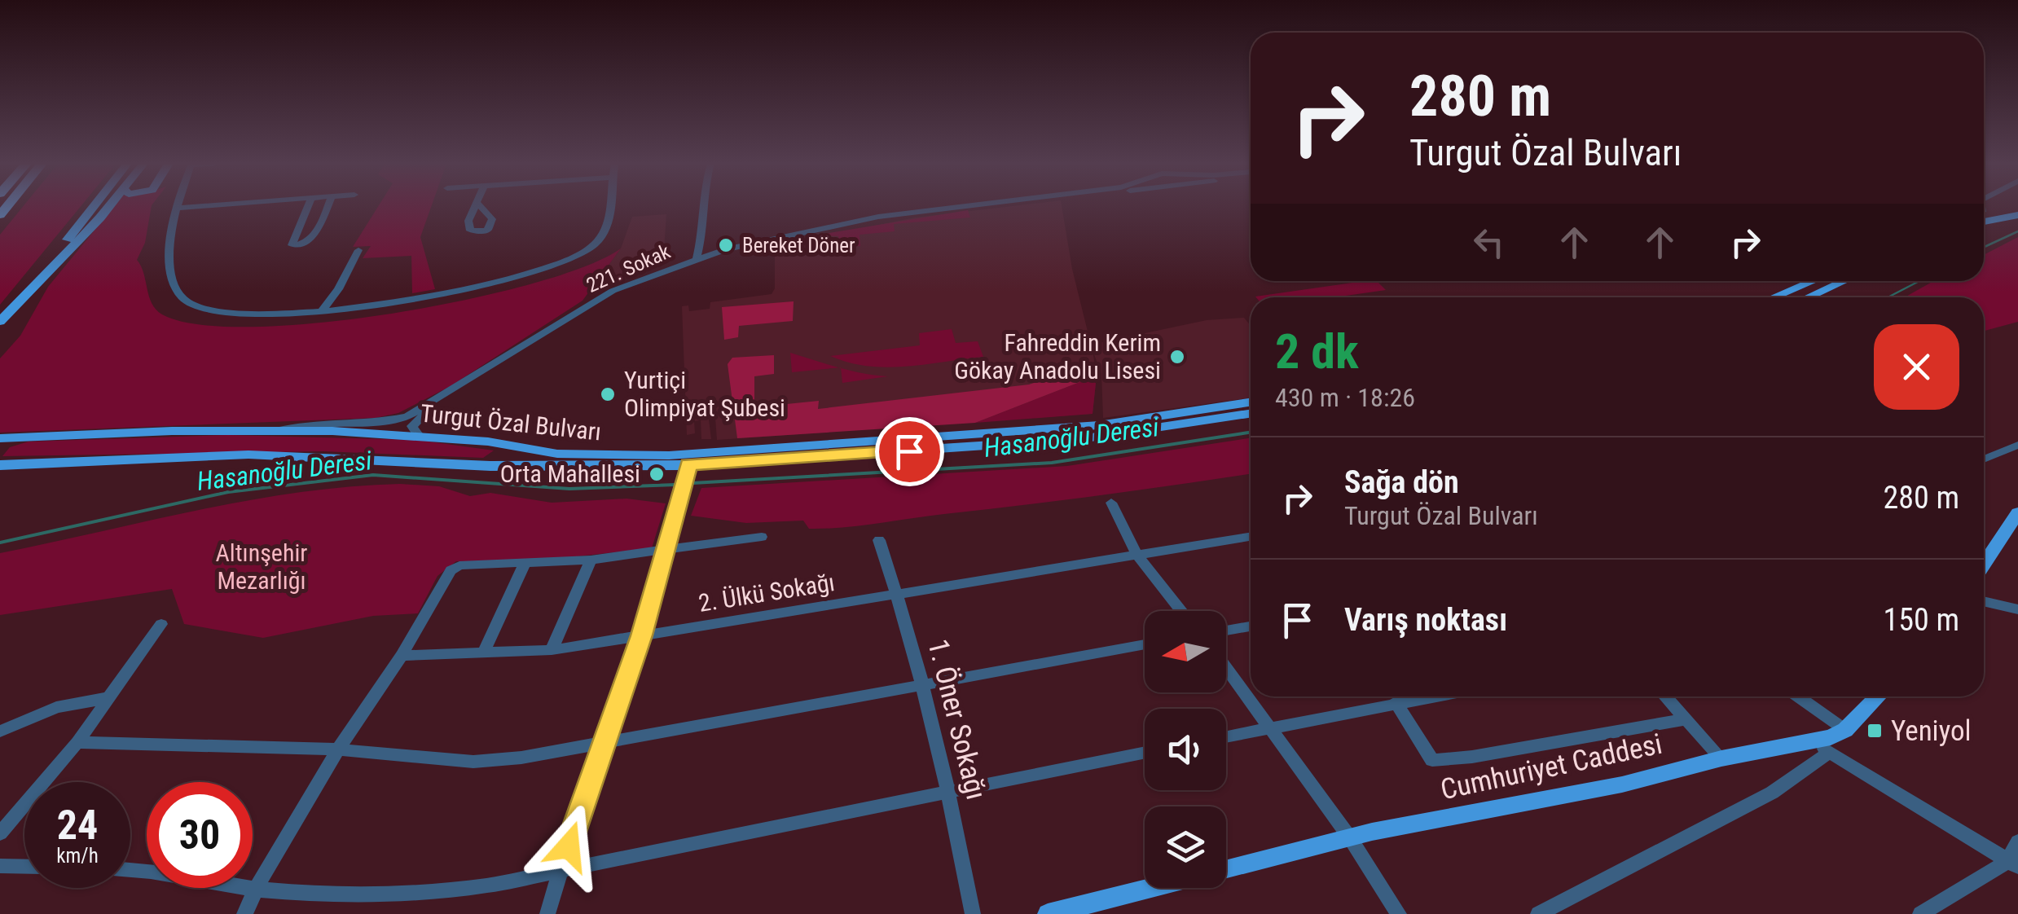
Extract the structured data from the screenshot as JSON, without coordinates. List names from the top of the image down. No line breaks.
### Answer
{"streets":{"main road":["Turgut Özal Bulvarı","Cumhuriyet Caddesi"],"street":["221. Sokak","2. Ülkü Sokağı","1. Öner Sokağı"]},"crossings":[["221. Sokak","Turgut Özal Bulvarı"],["2. Ülkü Sokağı","1. Öner Sokağı"]],"water":["Hasanoğlu Deresi"],"parks":["Altınşehir Mezarlığı"],"places":{"other":["Bereket Döner","Fahreddin Kerim Gökay Anadolu Lisesi","Yurtiçi Olimpiyat Şubesi","Orta Mahallesi"],"transit":["Yeniyol"]},"north":"left","page":{"turn":["280 m","Turgut Özal Bulvarı"],"heading":["2 dk","430 m · 18:26"],"list":[{"name":"Sağa dön","note":"Turgut Özal Bulvarı","value":"280 m"},{"name":"Varış noktası","value":"150 m"}],"speed":"24 km/h","limit":"30"}}
